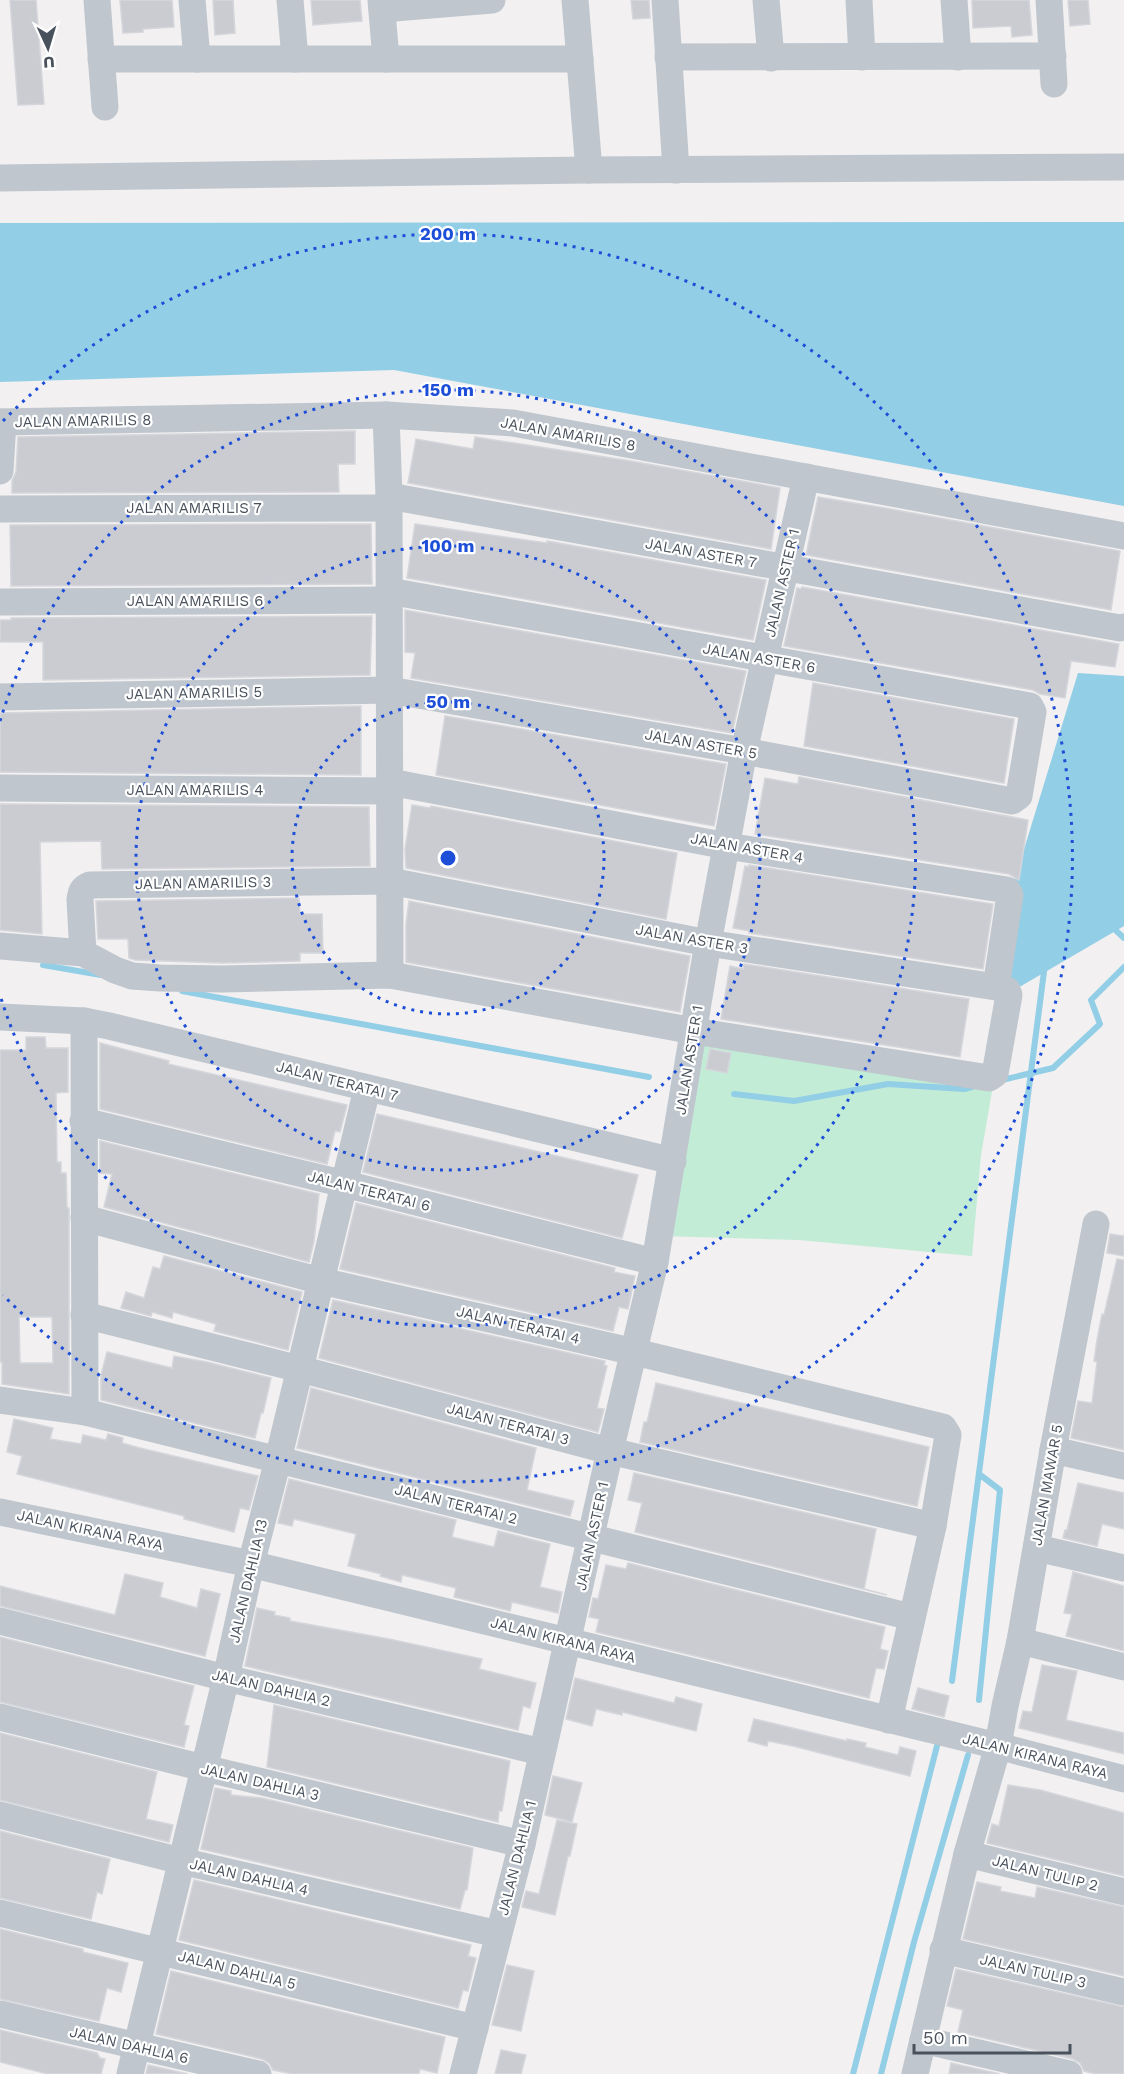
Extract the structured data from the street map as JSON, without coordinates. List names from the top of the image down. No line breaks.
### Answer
{"streets":{"street":["JALAN AMARILIS 8","JALAN AMARILIS 7","JALAN ASTER 7","JALAN ASTER 1","JALAN AMARILIS 6","JALAN ASTER 6","JALAN AMARILIS 5","JALAN ASTER 5","JALAN AMARILIS 4","JALAN ASTER 4","JALAN AMARILIS 3","JALAN ASTER 3","JALAN TERATAI 7","JALAN TERATAI 6","JALAN TERATAI 4","JALAN TERATAI 3","JALAN MAWAR 5","JALAN TERATAI 2","JALAN KIRANA RAYA","JALAN DAHLIA 13","JALAN DAHLIA 2","JALAN DAHLIA 3","JALAN DAHLIA 1","JALAN TULIP 2","JALAN DAHLIA 4","JALAN DAHLIA 5","JALAN TULIP 3","JALAN DAHLIA 6"]},"crossings":[["JALAN AMARILIS 8","JALAN ASTER 1"],["JALAN AMARILIS 7","JALAN ASTER 7"],["JALAN ASTER 7","JALAN ASTER 1"],["JALAN ASTER 1","JALAN ASTER 6"],["JALAN ASTER 1","JALAN ASTER 5"],["JALAN ASTER 1","JALAN ASTER 4"],["JALAN ASTER 1","JALAN ASTER 3"],["JALAN ASTER 1","JALAN TERATAI 7"],["JALAN ASTER 1","JALAN TERATAI 6"],["JALAN ASTER 1","JALAN TERATAI 4"],["JALAN ASTER 1","JALAN TERATAI 3"],["JALAN ASTER 1","JALAN TERATAI 2"],["JALAN ASTER 1","JALAN KIRANA RAYA"],["JALAN ASTER 1","JALAN DAHLIA 1"],["JALAN AMARILIS 6","JALAN ASTER 6"],["JALAN ASTER 6","JALAN ASTER 5"],["JALAN AMARILIS 5","JALAN ASTER 5"],["JALAN AMARILIS 4","JALAN ASTER 4"],["JALAN ASTER 4","JALAN ASTER 3"],["JALAN AMARILIS 3","JALAN ASTER 3"],["JALAN TERATAI 7","JALAN DAHLIA 13"],["JALAN TERATAI 6","JALAN DAHLIA 13"],["JALAN TERATAI 4","JALAN TERATAI 3"],["JALAN TERATAI 4","JALAN DAHLIA 13"],["JALAN TERATAI 3","JALAN DAHLIA 13"],["JALAN MAWAR 5","JALAN KIRANA RAYA"],["JALAN MAWAR 5","JALAN TULIP 2"],["JALAN MAWAR 5","JALAN TULIP 3"],["JALAN TERATAI 2","JALAN DAHLIA 13"],["JALAN KIRANA RAYA","JALAN DAHLIA 13"],["JALAN KIRANA RAYA","JALAN DAHLIA 1"],["JALAN DAHLIA 13","JALAN DAHLIA 2"],["JALAN DAHLIA 13","JALAN DAHLIA 3"],["JALAN DAHLIA 13","JALAN DAHLIA 4"],["JALAN DAHLIA 13","JALAN DAHLIA 5"],["JALAN DAHLIA 13","JALAN DAHLIA 6"],["JALAN DAHLIA 2","JALAN DAHLIA 1"],["JALAN DAHLIA 3","JALAN DAHLIA 1"],["JALAN DAHLIA 1","JALAN DAHLIA 4"],["JALAN DAHLIA 1","JALAN DAHLIA 5"]],"scale_bar":"50 m","north":"bottom","rings":["200 m","150 m","100 m","50 m"]}
